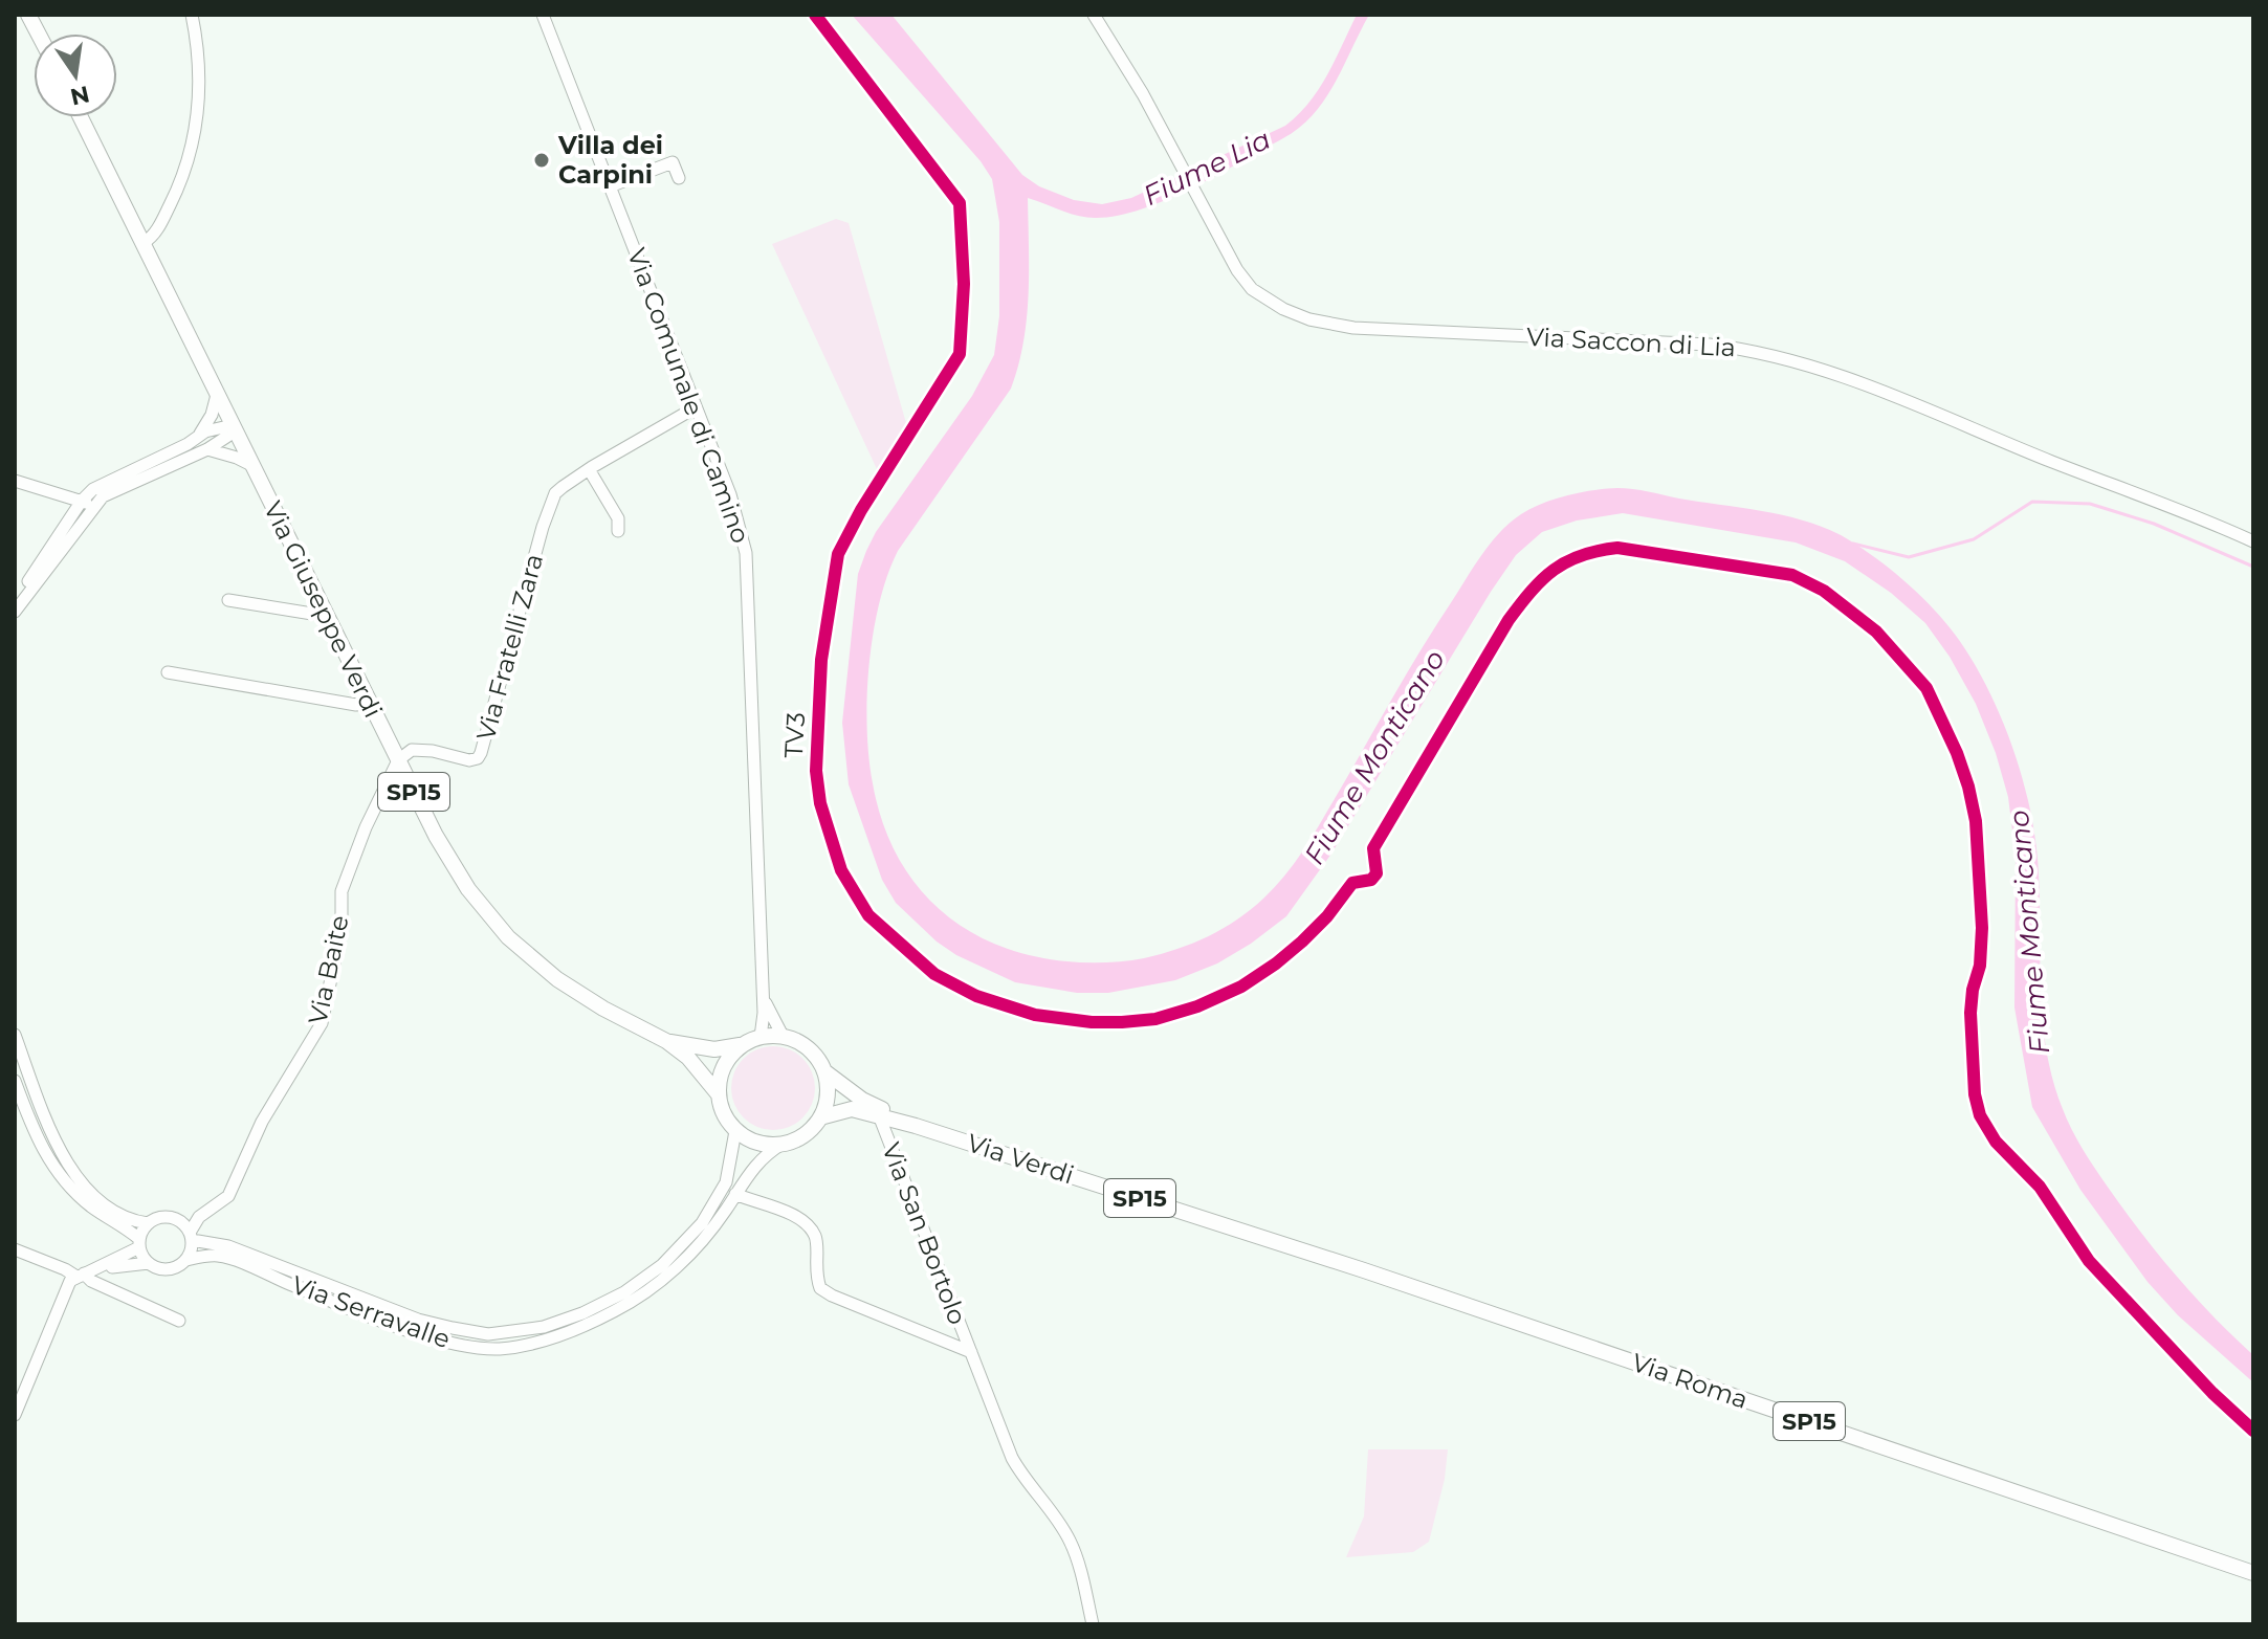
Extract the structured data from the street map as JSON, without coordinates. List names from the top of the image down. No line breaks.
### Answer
{"streets":{"main road":["Via Giuseppe Verdi","SP15","Via Verdi","Via Roma"],"street":["Via Saccon di Lia","Via Comunale di Camino","Via Fratelli Zara","Via Baite","Via San Bortolo","Via Serravalle"],"cycle path":["TV3"]},"crossings":[["Via Comunale di Camino","Via Fratelli Zara"],["Via Comunale di Camino","SP15"],["Via Comunale di Camino","Via Serravalle"],["Via Giuseppe Verdi","Via Fratelli Zara"],["Via Giuseppe Verdi","SP15"],["Via Giuseppe Verdi","Via Baite"],["Via Fratelli Zara","Via Baite"],["SP15","Via Verdi"],["SP15","Via San Bortolo"],["SP15","Via Serravalle"],["Via Baite","Via Serravalle"],["Via Verdi","Via Roma"],["Via San Bortolo","Via Serravalle"]],"water":["Fiume Lia","Fiume Monticano"],"places":["Villa dei Carpini"],"north":"bottom"}
